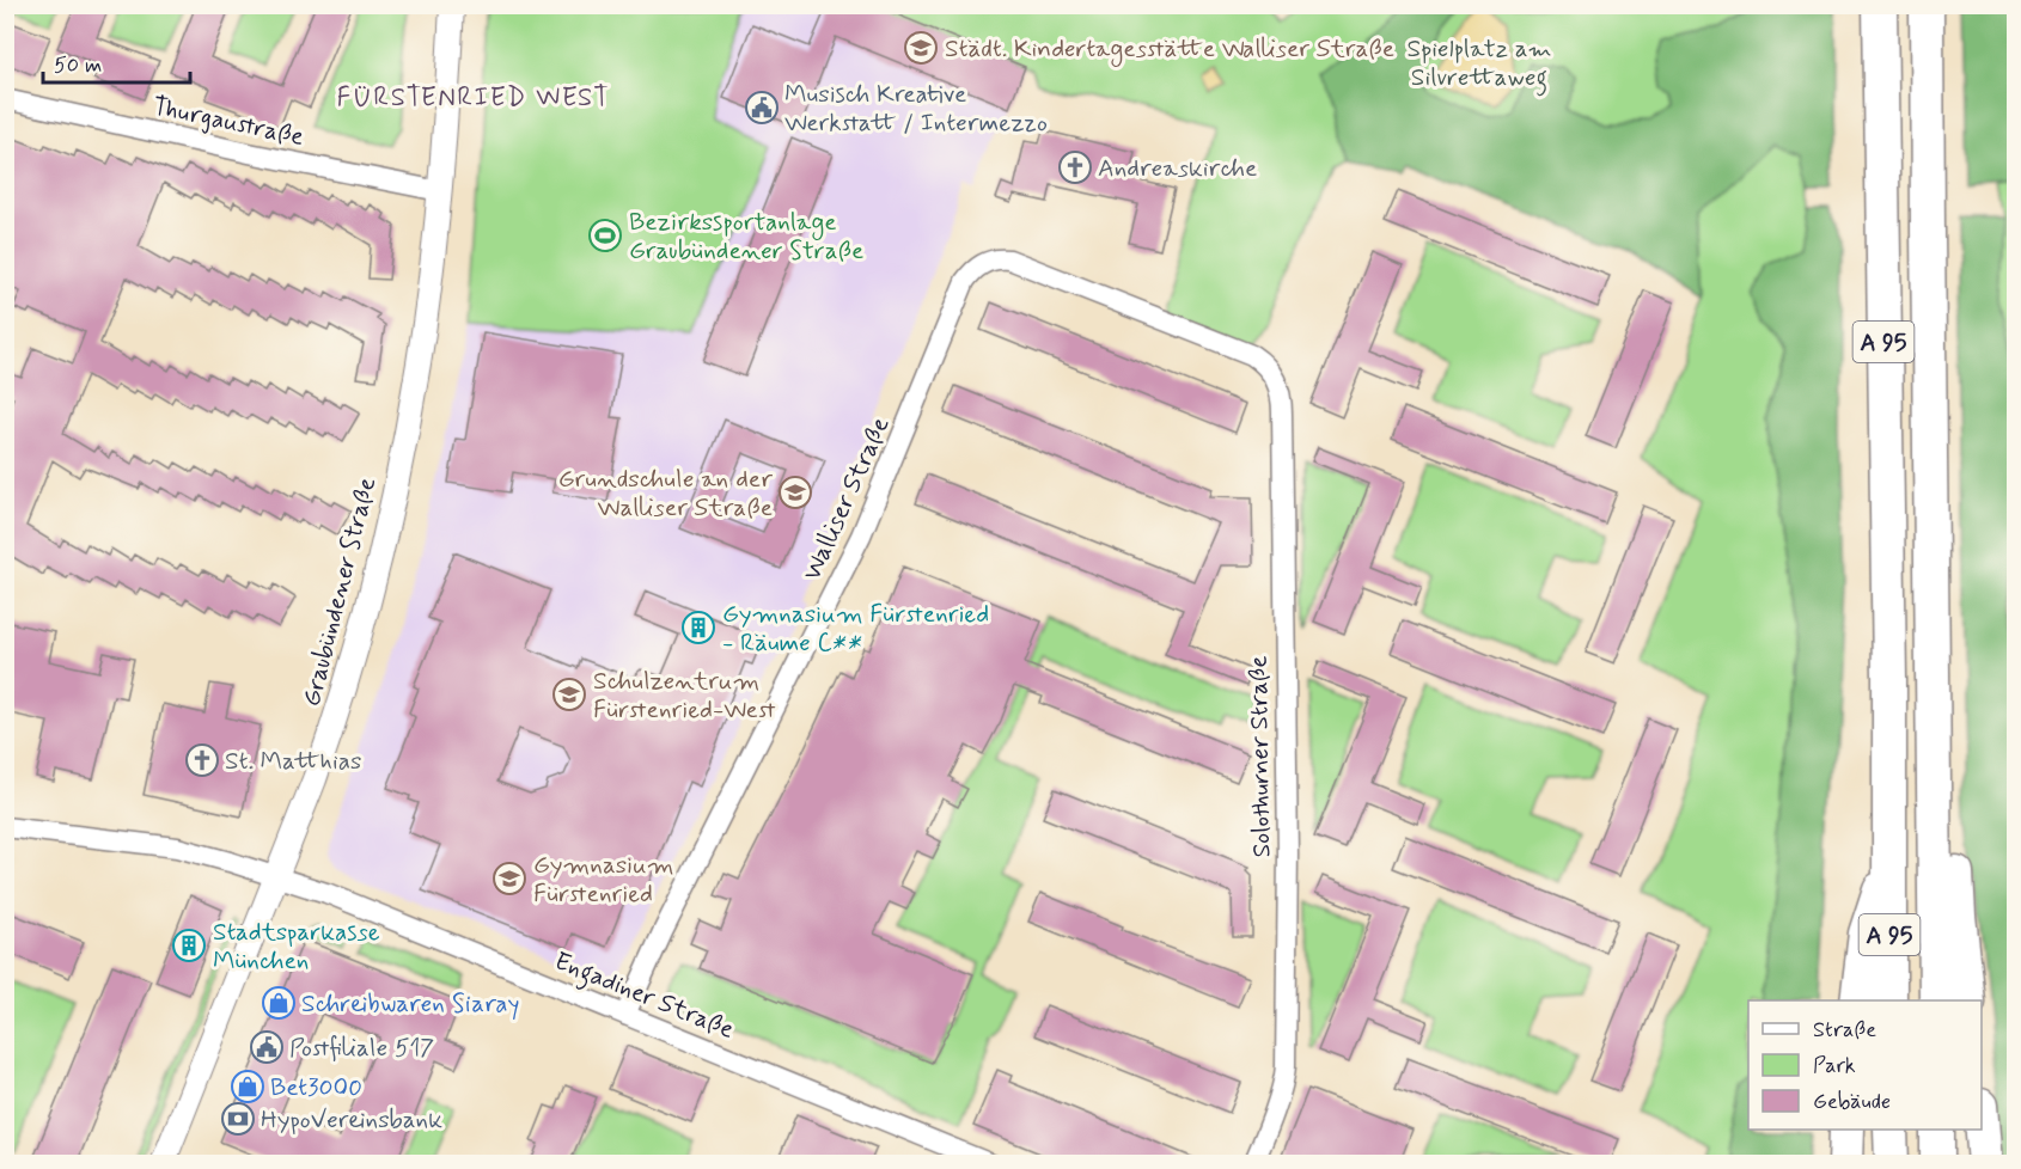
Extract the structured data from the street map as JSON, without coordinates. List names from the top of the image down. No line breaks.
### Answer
{"streets":{"highway":["A 95"],"street":["Thurgaustraße","Walliser Straße","Graubündener Straße","Solothurner Straße","Engadiner Straße"]},"crossings":[["Thurgaustraße","Graubündener Straße"],["Walliser Straße","Solothurner Straße"],["Walliser Straße","Engadiner Straße"],["Graubündener Straße","Engadiner Straße"]],"districts":["FÜRSTENRIED WEST"],"parks":["Spielplatz am Silvrettaweg"],"places":{"school or university":["Städt. Kindertagesstätte Walliser Straße","Grundschule an der Walliser Straße","Schulzentrum Fürstenried-West","Gymnasium Fürstenried"],"public building":["Musisch Kreative Werkstatt / Intermezzo","Postfiliale 517"],"church":["Andreaskirche","St. Matthias"],"sports":["Bezirkssportanlage Graubündener Straße"],"building":["Gymnasium Fürstenried - Räume C**","Stadtsparkasse München"],"shop":["Schreibwaren Siaray","Bet3000"],"bank":["HypoVereinsbank"]},"legend":["Straße","Park","Gebäude"],"scale_bar":"50 m"}
